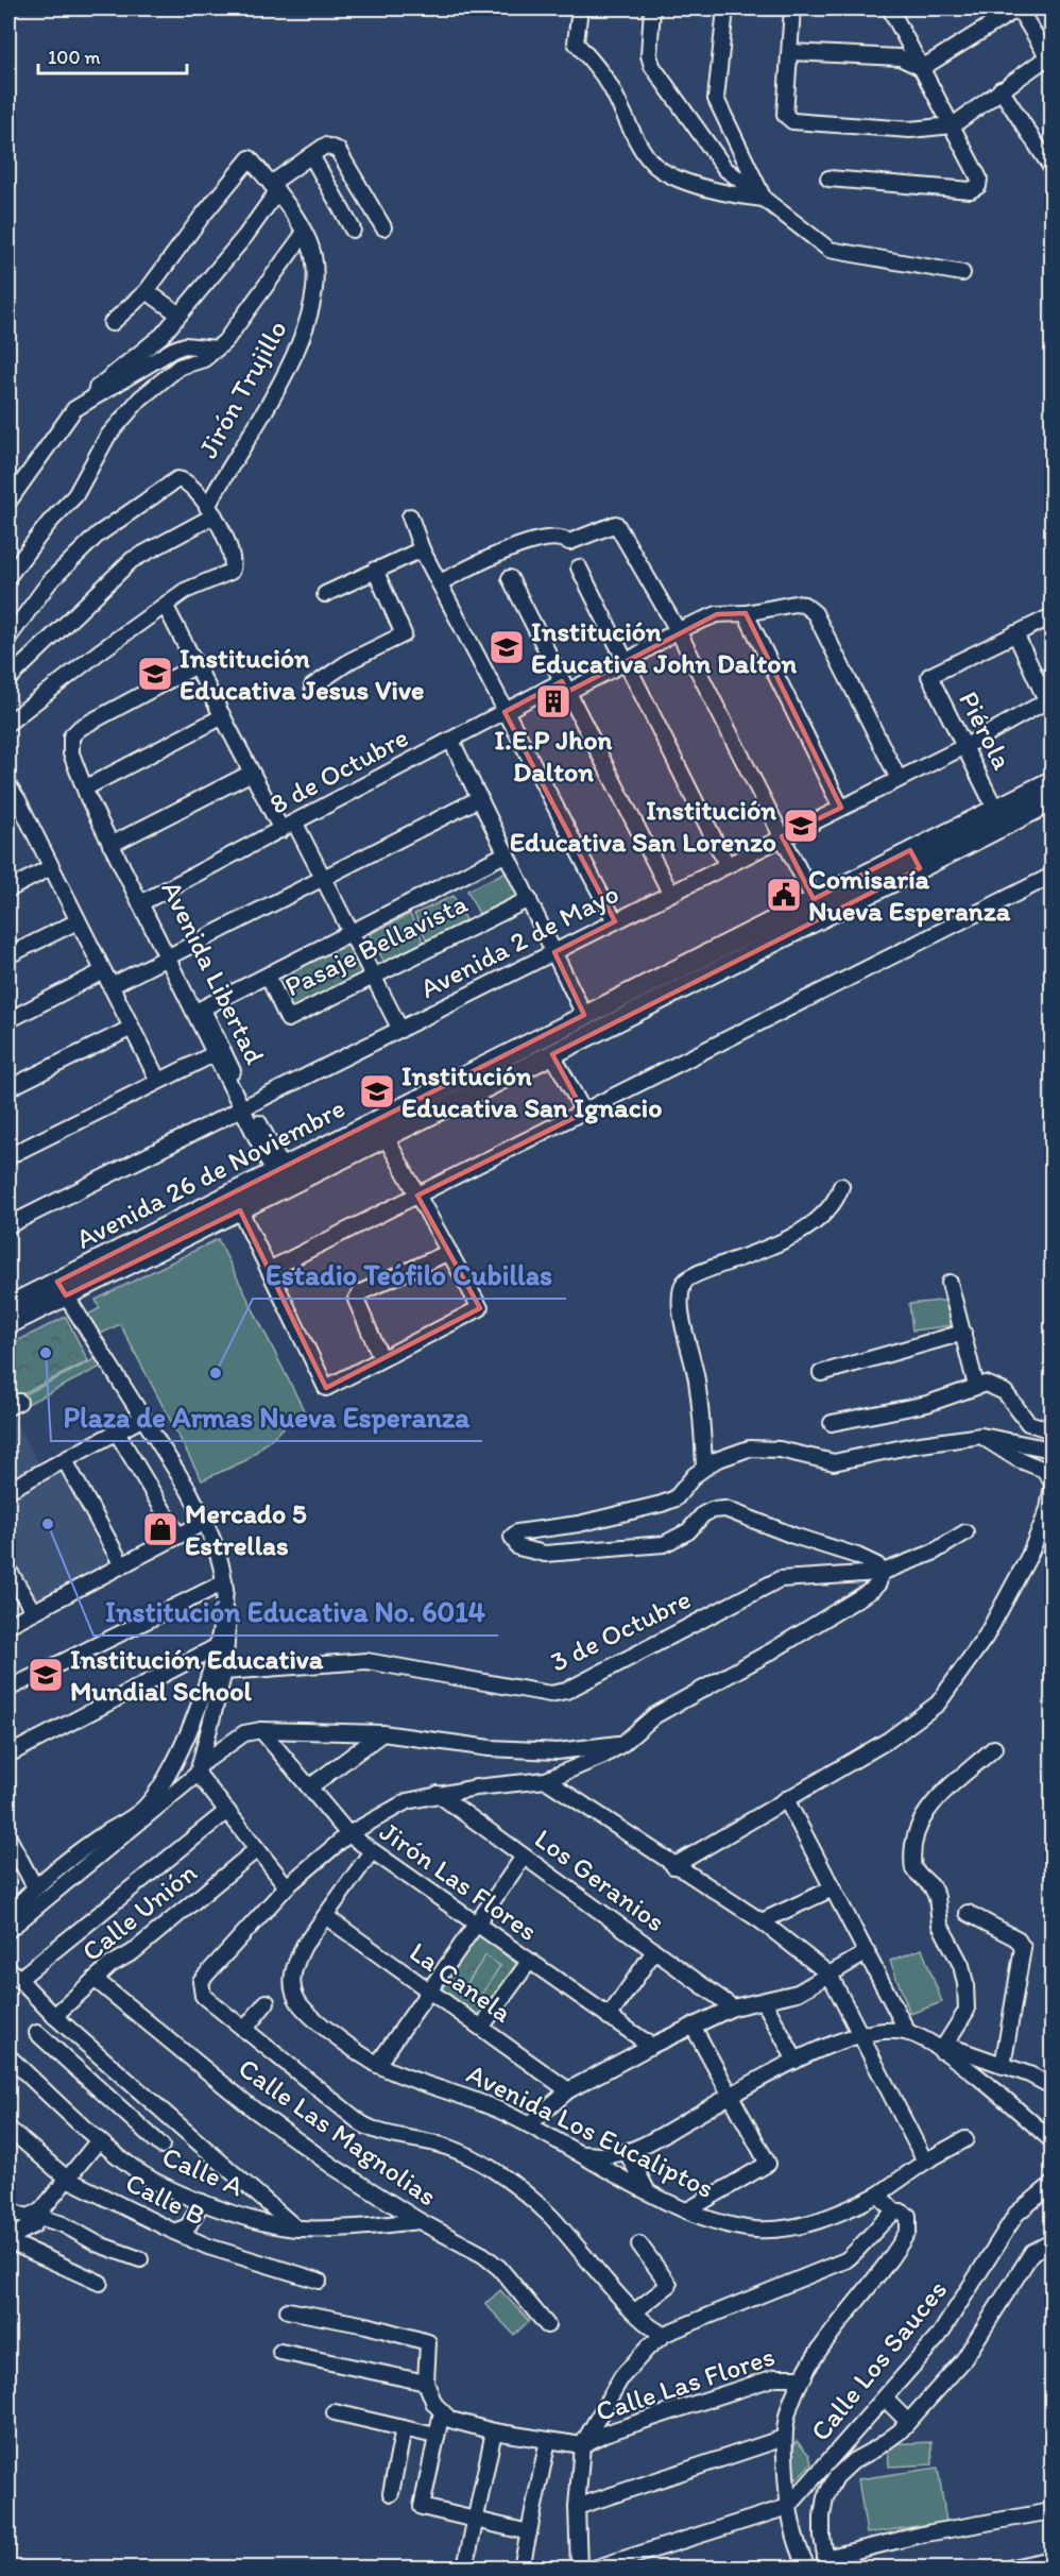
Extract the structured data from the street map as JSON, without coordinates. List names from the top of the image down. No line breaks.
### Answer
{"streets":{"main road":["Avenida 26 de Noviembre"],"street":["Jirón Trujillo","Piérola","8 de Octubre","Avenida 2 de Mayo","Pasaje Bellavista","Avenida Libertad","3 de Octubre","Los Geranios","Jirón Las Flores","Calle Unión","La Canela","Avenida Los Eucaliptos","Calle Las Magnolias","Calle A","Calle B","Calle Los Sauces","Calle Las Flores"]},"crossings":[["Piérola","Avenida 2 de Mayo"],["Piérola","Avenida 26 de Noviembre"],["8 de Octubre","Avenida 2 de Mayo"],["8 de Octubre","Avenida Libertad"],["Avenida 2 de Mayo","Avenida Libertad"],["Avenida Libertad","Avenida 26 de Noviembre"],["Jirón Las Flores","Avenida Los Eucaliptos"],["Calle Unión","Calle Las Magnolias"],["La Canela","Avenida Los Eucaliptos"],["Calle Las Magnolias","Calle A"]],"places":{"school or university":["Institución Educativa John Dalton","Institución Educativa Jesus Vive","Institución Educativa San Lorenzo","Institución Educativa San Ignacio","Institución Educativa Mundial School"],"building":["I.E.P Jhon Dalton"],"public building":["Comisaría Nueva Esperanza"],"other":["Plaza de Armas Nueva Esperanza","Estadio Teófilo Cubillas","Institución Educativa No. 6014"],"shop":["Mercado 5 Estrellas"]},"scale_bar":"100 m"}
